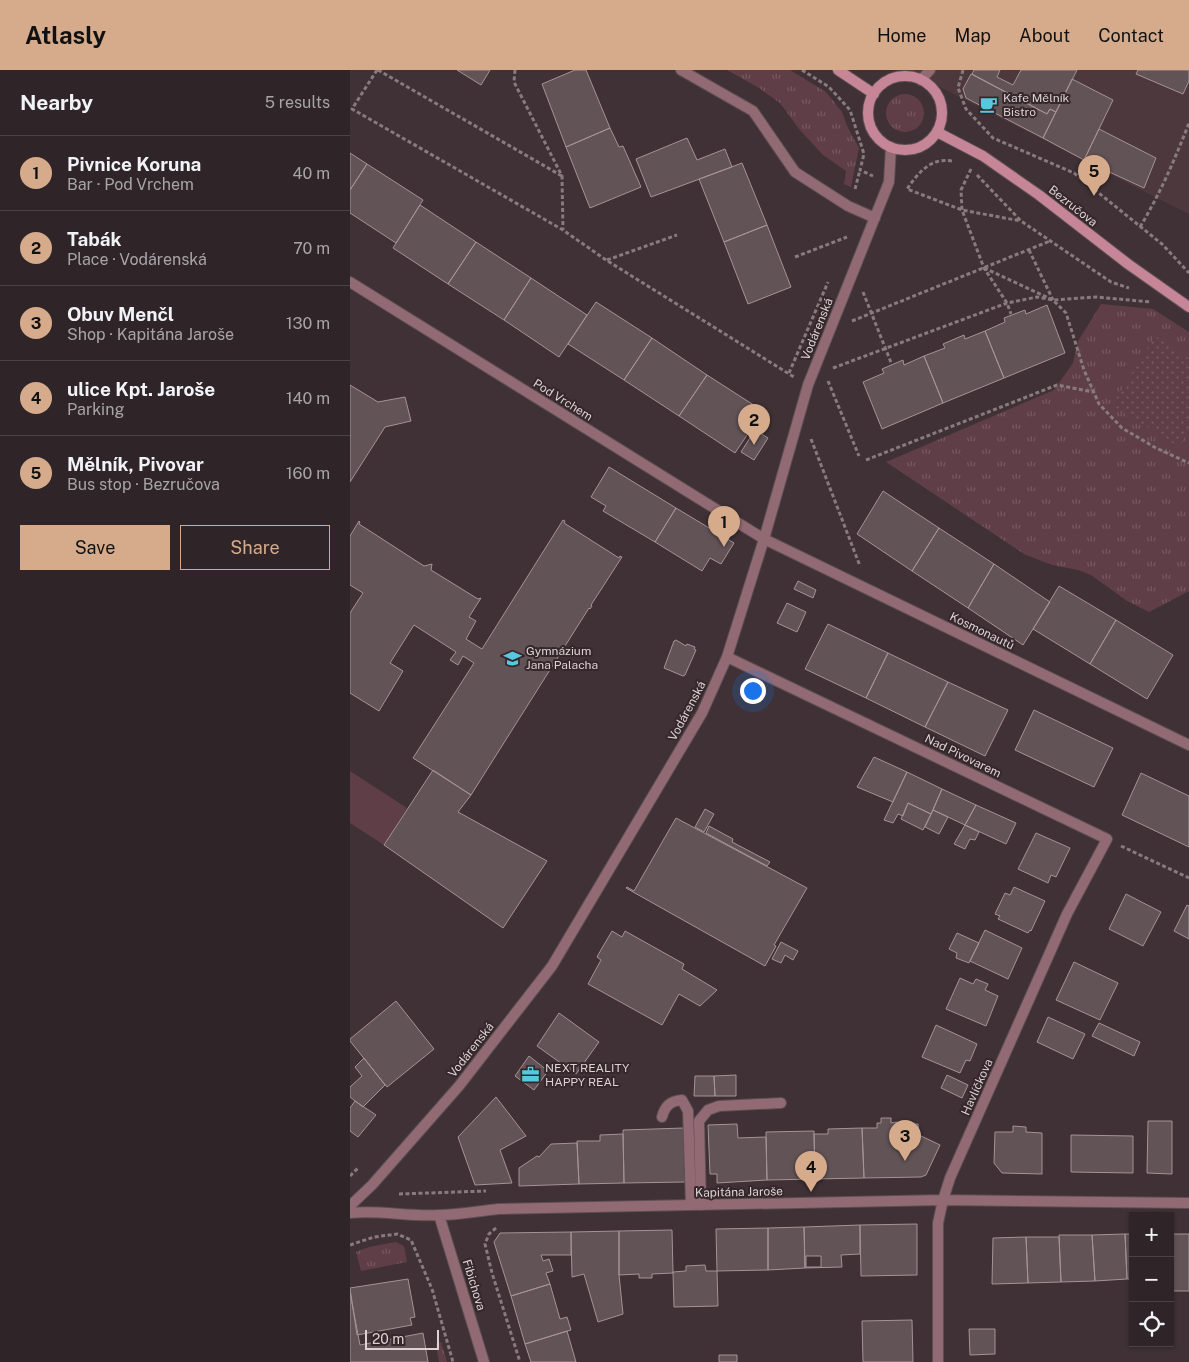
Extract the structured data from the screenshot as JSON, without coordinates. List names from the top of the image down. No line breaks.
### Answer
{"streets":{"street":["Bezručova","Vodárenská","Pod Vrchem","Kosmonautů","Nad Pivovarem","Havlíčkova","Kapitána Jaroše","Fibichova"]},"crossings":[["Bezručova","Vodárenská"],["Vodárenská","Pod Vrchem"],["Vodárenská","Kosmonautů"],["Vodárenská","Nad Pivovarem"],["Pod Vrchem","Kosmonautů"],["Nad Pivovarem","Havlíčkova"],["Havlíčkova","Kapitána Jaroše"],["Kapitána Jaroše","Fibichova"]],"places":{"cafe":["Kafe Mělník Bistro"],"school or university":["Gymnázium Jana Palacha"],"office":["NEXT REALITY HAPPY REAL"]},"scale_bar":"20 m","page":{"header":"Atlasly","nav":["Home","Map","About","Contact"],"heading":["Nearby","5 results"],"list":[{"mark":"1","name":"Pivnice Koruna","note":"Bar · Pod Vrchem","value":"40 m"},{"mark":"2","name":"Tabák","note":"Place · Vodárenská","value":"70 m"},{"mark":"3","name":"Obuv Menčl","note":"Shop · Kapitána Jaroše","value":"130 m"},{"mark":"4","name":"ulice Kpt. Jaroše","note":"Parking","value":"140 m"},{"mark":"5","name":"Mělník, Pivovar","note":"Bus stop · Bezručova","value":"160 m"}],"pins":["5","2","1","3","4"],"buttons":["Save","Share"],"map_buttons":["+","−"],"scale":"20 m"}}
